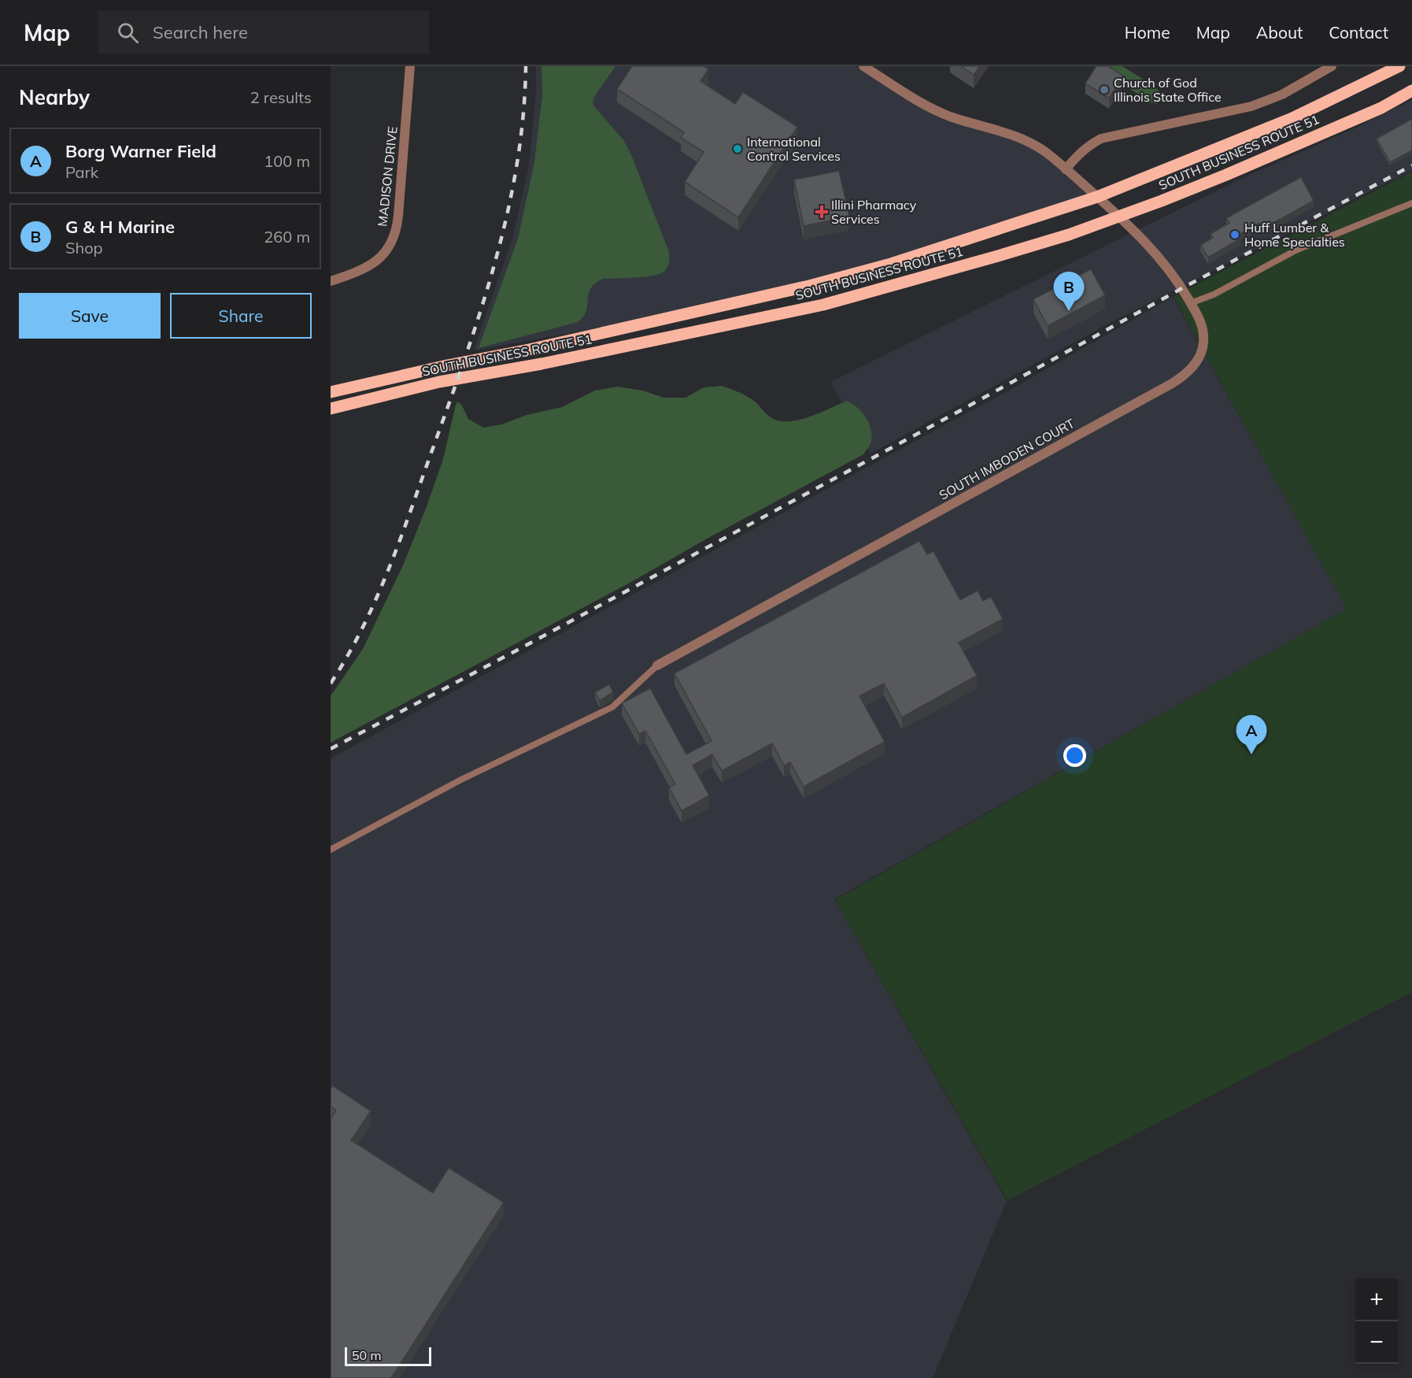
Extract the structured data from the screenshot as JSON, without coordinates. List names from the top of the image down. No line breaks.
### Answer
{"streets":{"main road":["SOUTH BUSINESS ROUTE 51"],"street":["MADISON DRIVE","SOUTH IMBODEN COURT"]},"crossings":[["SOUTH BUSINESS ROUTE 51","SOUTH IMBODEN COURT"]],"places":{"other":["Church of God Illinois State Office","International Control Services","Huff Lumber & Home Specialties"],"health":["Illini Pharmacy Services"]},"scale_bar":"50 m","page":{"header":"Map","search":"Search here","nav":["Home","Map","About","Contact"],"heading":["Nearby","2 results"],"list":[{"mark":"A","name":"Borg Warner Field","note":"Park","value":"100 m"},{"mark":"B","name":"G & H Marine","note":"Shop","value":"260 m"}],"pins":["B","A"],"buttons":["Save","Share"],"map_buttons":["+","−"],"scale":"50 m"}}
